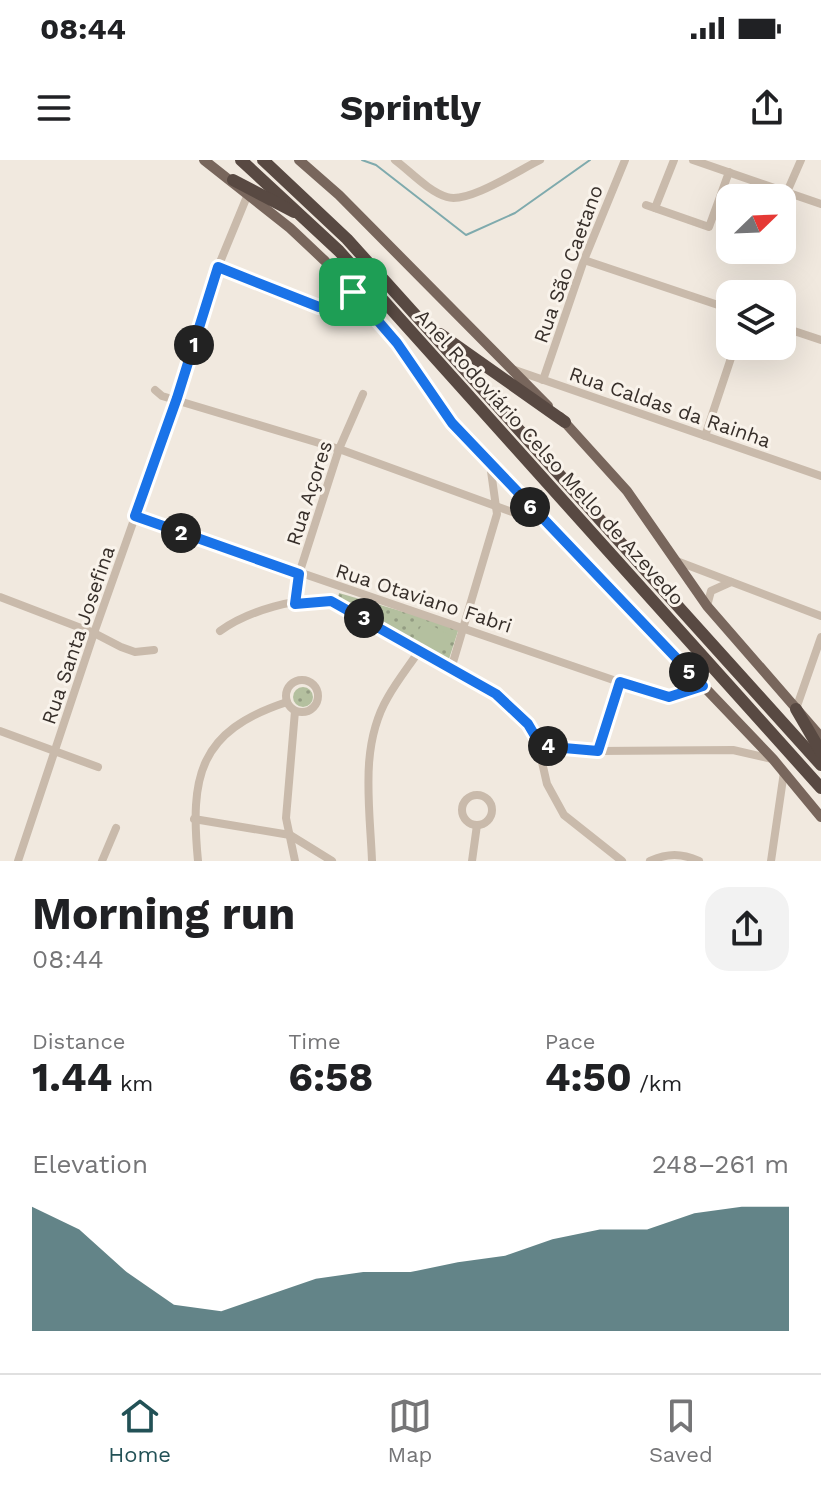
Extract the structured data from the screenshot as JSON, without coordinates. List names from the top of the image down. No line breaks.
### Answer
{"streets":{"highway":["Anel Rodoviário Celso Mello de Azevedo"],"street":["Rua São Caetano","Rua Caldas da Rainha","Rua Açores","Rua Otaviano Fabri","Rua Santa Josefina"]},"crossings":[["Rua São Caetano","Rua Caldas da Rainha"],["Rua Caldas da Rainha","Anel Rodoviário Celso Mello de Azevedo"],["Anel Rodoviário Celso Mello de Azevedo","Rua Otaviano Fabri"],["Anel Rodoviário Celso Mello de Azevedo","Rua Santa Josefina"],["Rua Açores","Rua Otaviano Fabri"],["Rua Otaviano Fabri","Rua Santa Josefina"]],"north":"top right","page":{"status":"08:44","header":"Sprintly","pins":["1","6","2","3","5","4"],"heading":["Morning run","08:44"],"stats":[["Distance","1.44 km"],["Time","6:58"],["Pace","4:50 /km"]],"chart":["Elevation","248–261 m"],"tabs":["Home","Map","Saved"]}}
